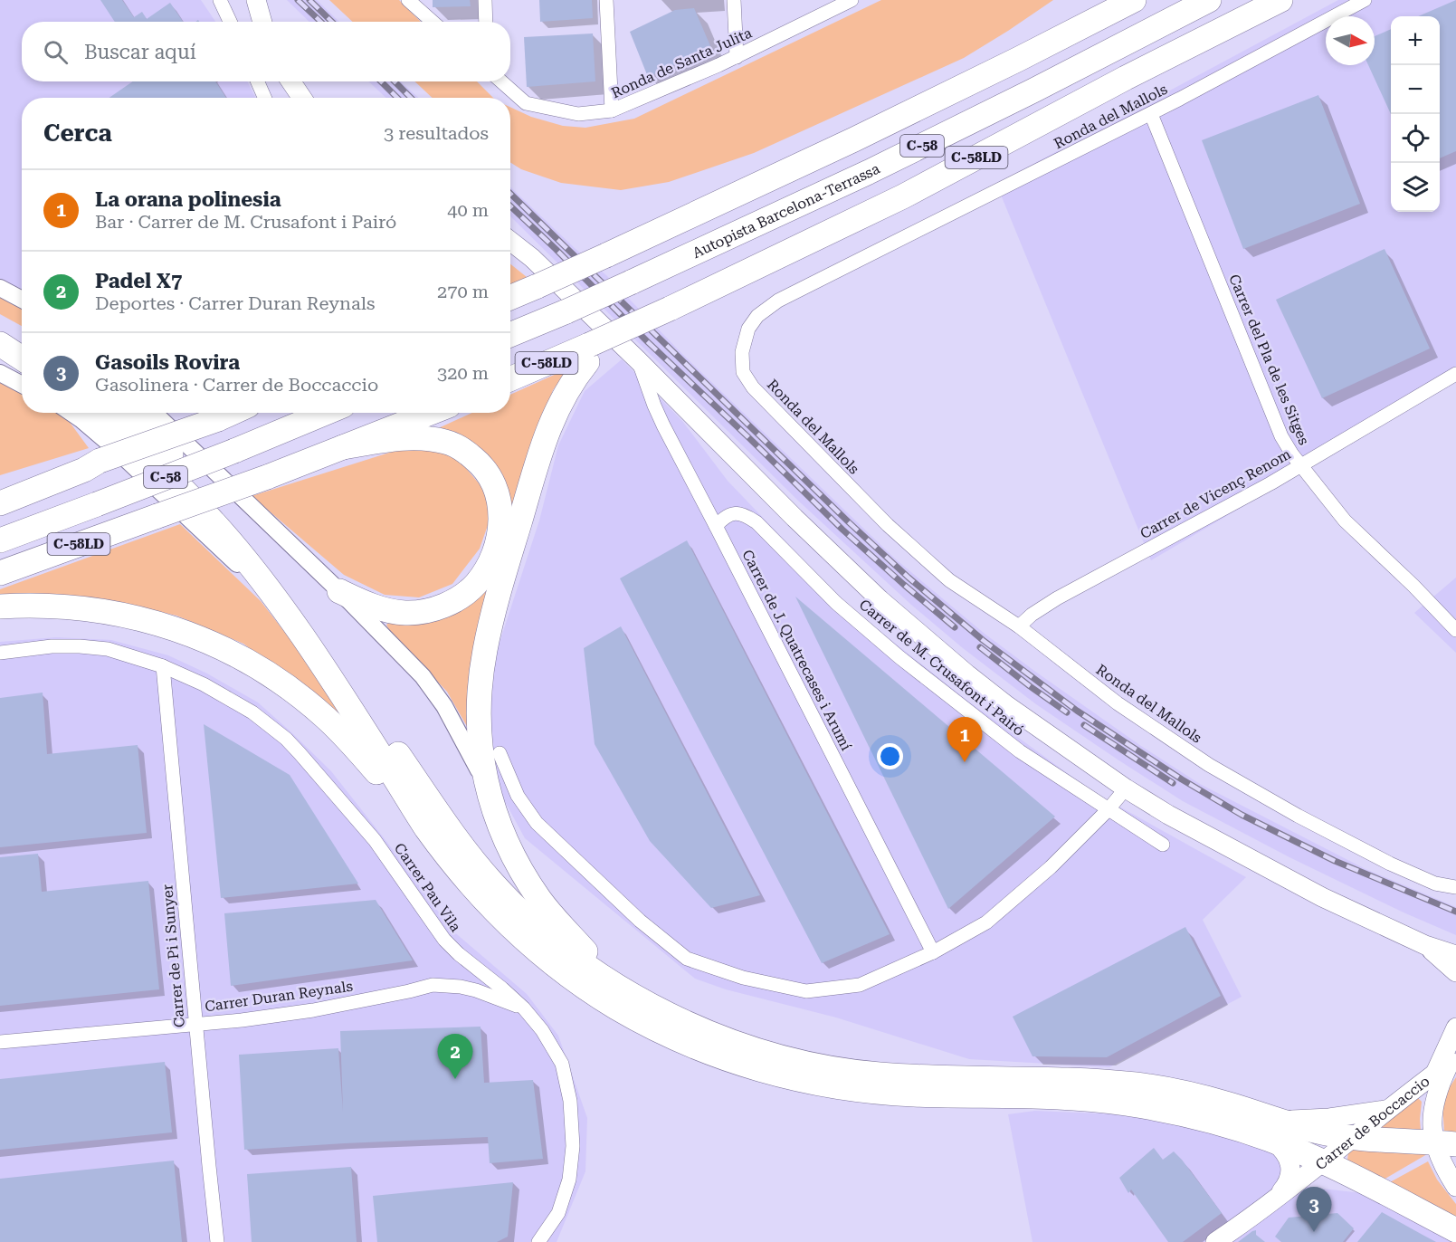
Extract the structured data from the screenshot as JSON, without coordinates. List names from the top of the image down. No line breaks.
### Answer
{"streets":{"highway":["C-58","C-58LD","Autopista Barcelona-Terrassa"],"main road":["Carrer de Boccaccio"],"street":["Ronda de Santa Julita","Ronda del Mallols","Carrer del Pla de les Sitges","Carrer de Vicenç Renom","Carrer de J. Quatrecases i Arumí","Carrer de M. Crusafont i Pairó","Carrer Pau Vila","Carrer de Pi i Sunyer","Carrer Duran Reynals"]},"crossings":[["Ronda del Mallols","Carrer del Pla de les Sitges"],["Ronda del Mallols","Carrer de Vicenç Renom"],["Carrer del Pla de les Sitges","Carrer de Vicenç Renom"],["Carrer de J. Quatrecases i Arumí","Carrer de M. Crusafont i Pairó"],["Carrer Pau Vila","Carrer de Pi i Sunyer"],["Carrer Pau Vila","Carrer Duran Reynals"],["Carrer de Pi i Sunyer","Carrer Duran Reynals"]],"north":"right","page":{"map_buttons":["+","−"],"search":"Buscar aquí","heading":["Cerca","3 resultados"],"list":[{"mark":"1","name":"La orana polinesia","note":"Bar · Carrer de M. Crusafont i Pairó","value":"40 m"},{"mark":"2","name":"Padel X7","note":"Deportes · Carrer Duran Reynals","value":"270 m"},{"mark":"3","name":"Gasoils Rovira","note":"Gasolinera · Carrer de Boccaccio","value":"320 m"}],"pins":["1","2","3"]}}
